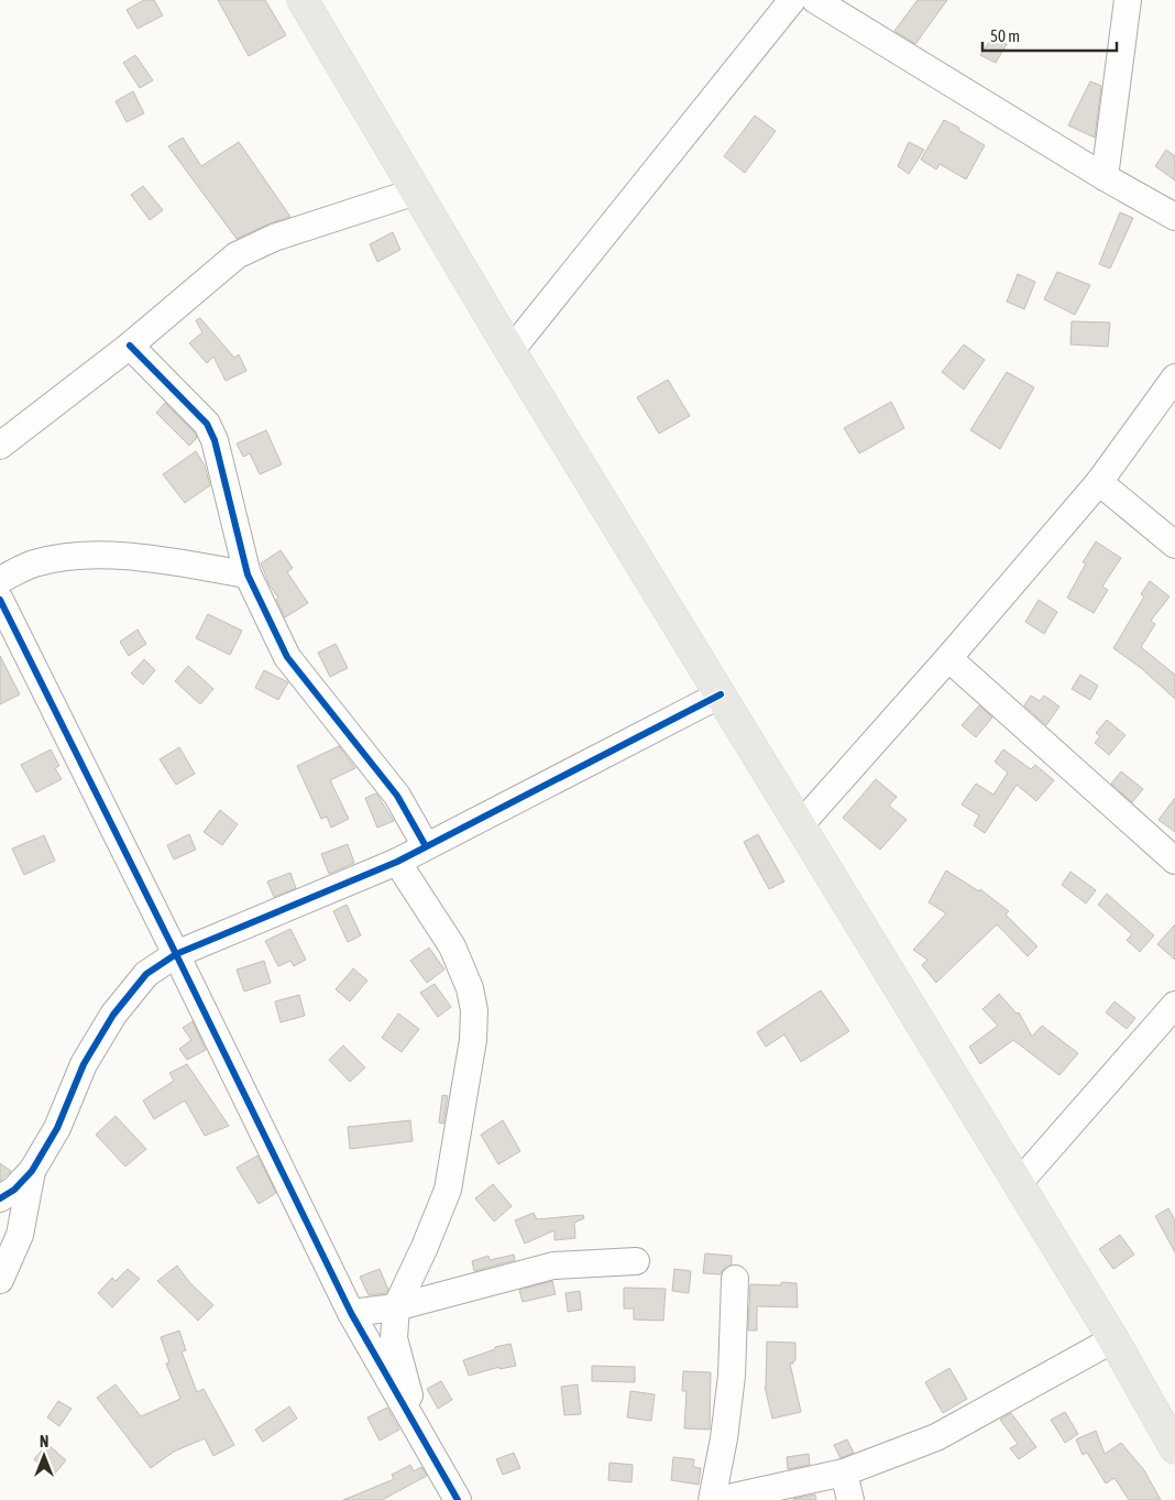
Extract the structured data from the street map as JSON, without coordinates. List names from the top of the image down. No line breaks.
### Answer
{"scale_bar":"50 m","north":"top"}
